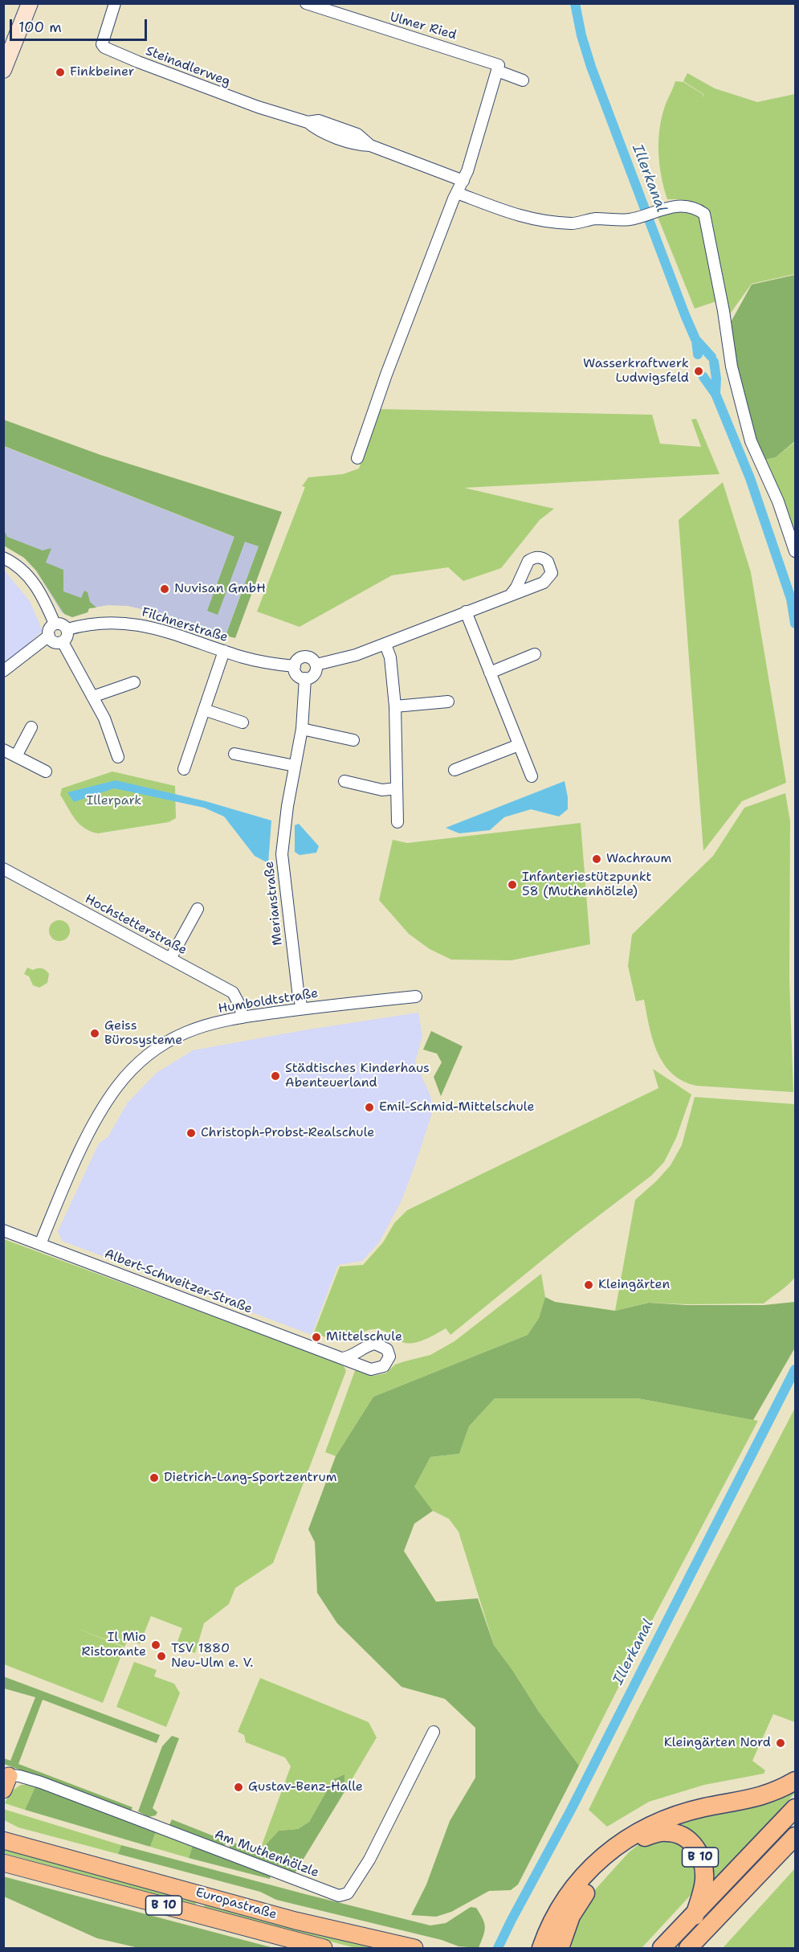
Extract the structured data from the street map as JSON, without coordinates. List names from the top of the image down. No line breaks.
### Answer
{"streets":{"highway":["B 10"],"main road":["Europastraße"],"street":["Ulmer Ried","Steinadlerweg","Filchnerstraße","Merianstraße","Hochstetterstraße","Humboldtstraße","Albert-Schweitzer-Straße","Am Muthenhölzle"]},"crossings":[["Filchnerstraße","Merianstraße"],["Merianstraße","Humboldtstraße"],["Hochstetterstraße","Humboldtstraße"],["Humboldtstraße","Albert-Schweitzer-Straße"]],"water":["Illerkanal"],"parks":["Illerpark"],"places":["Finkbeiner","Wasserkraftwerk Ludwigsfeld","Nuvisan GmbH","Wachraum","Infanteriestützpunkt 58 (Muthenhölzle)","Geiss Bürosysteme","Städtisches Kinderhaus Abenteuerland","Emil-Schmid-Mittelschule","Christoph-Probst-Realschule","Kleingärten","Mittelschule","Dietrich-Lang-Sportzentrum","Il Mio Ristorante","TSV 1880 Neu-Ulm e. V.","Kleingärten Nord","Gustav-Benz-Halle"],"scale_bar":"100 m"}
